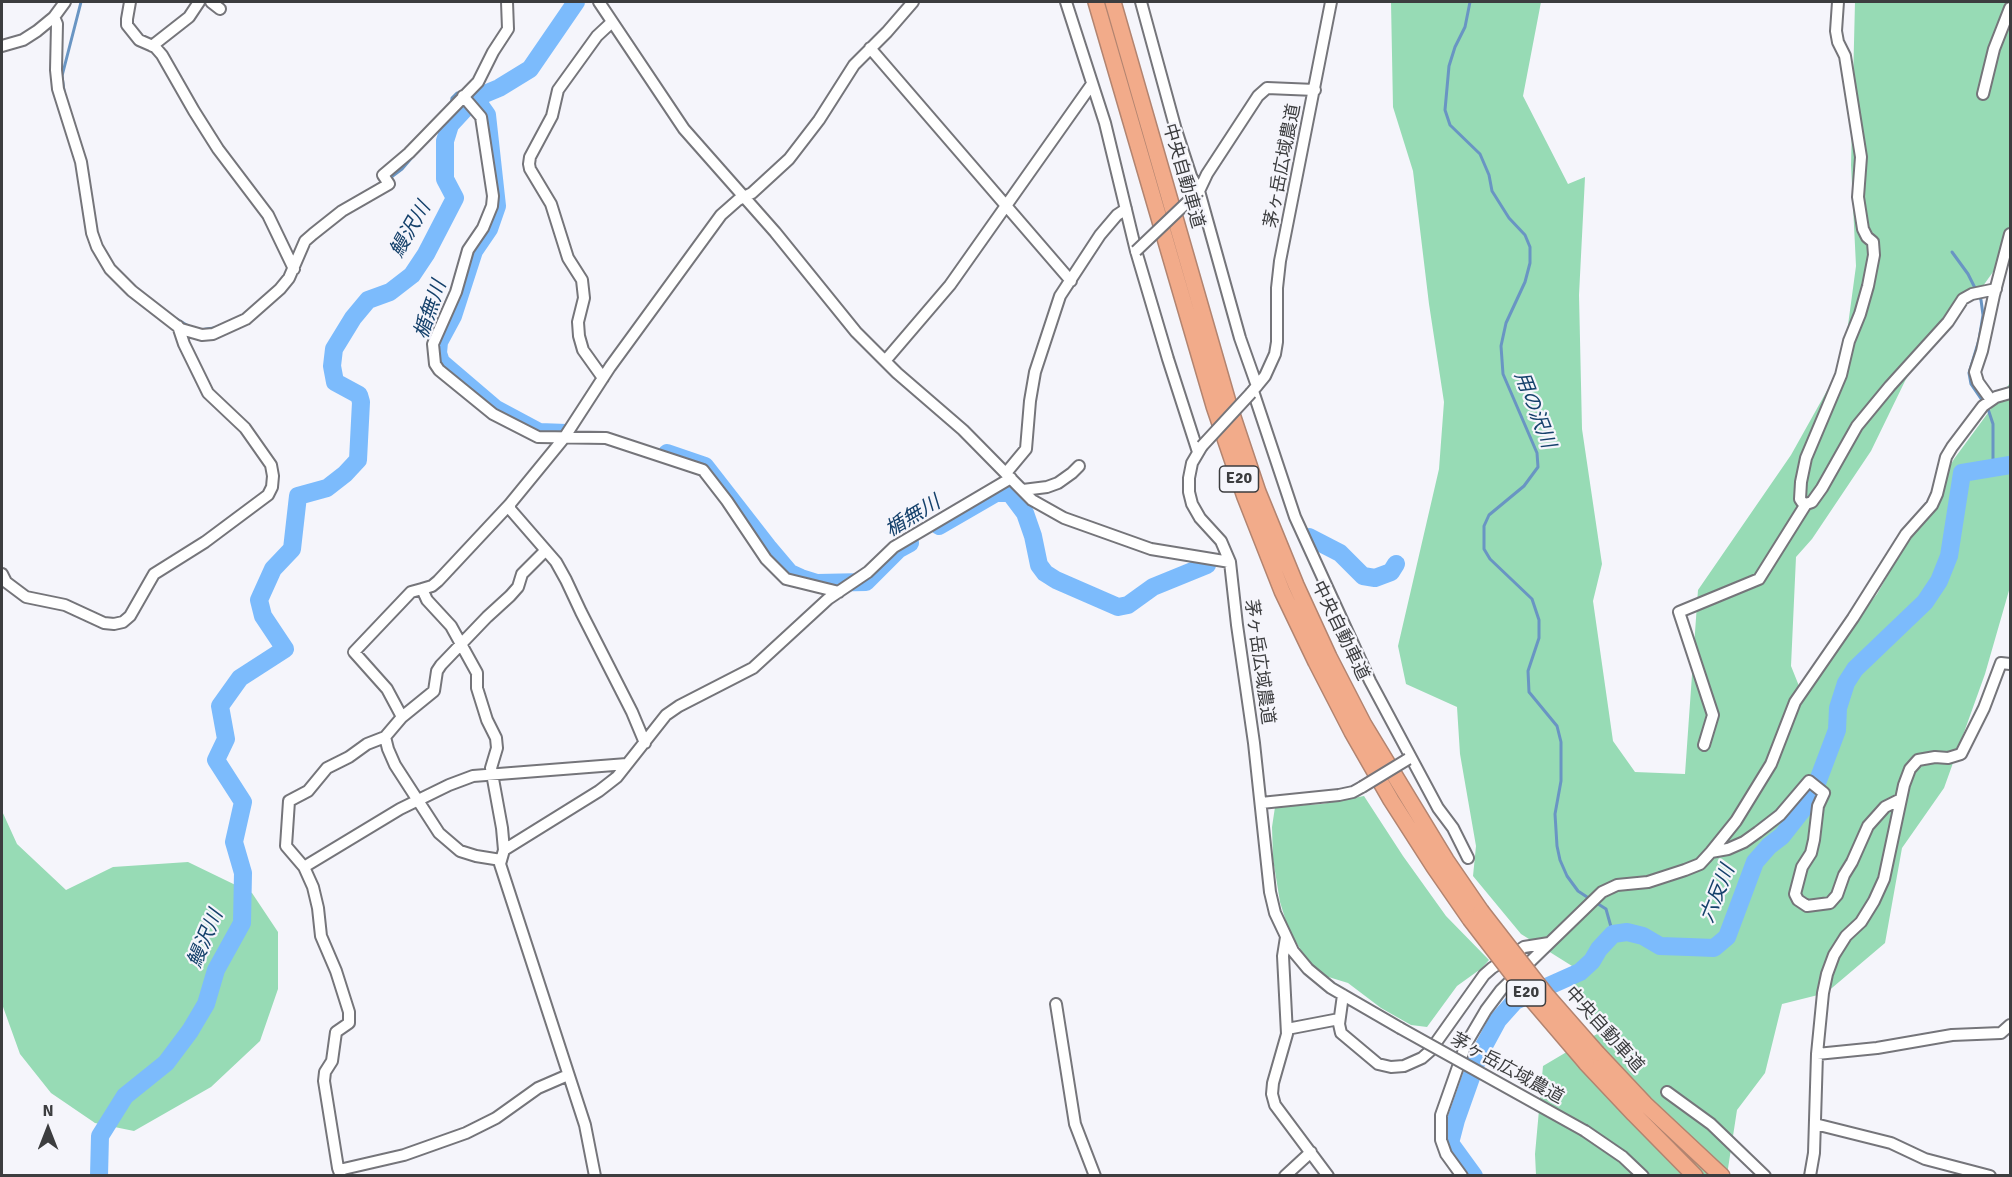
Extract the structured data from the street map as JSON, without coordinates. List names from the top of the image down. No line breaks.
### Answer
{"streets":{"highway":["中央自動車道","E20"],"street":["茅ヶ岳広域農道"]},"water":["鰻沢川","楯無川","用の沢川","六反川"],"north":"top"}
